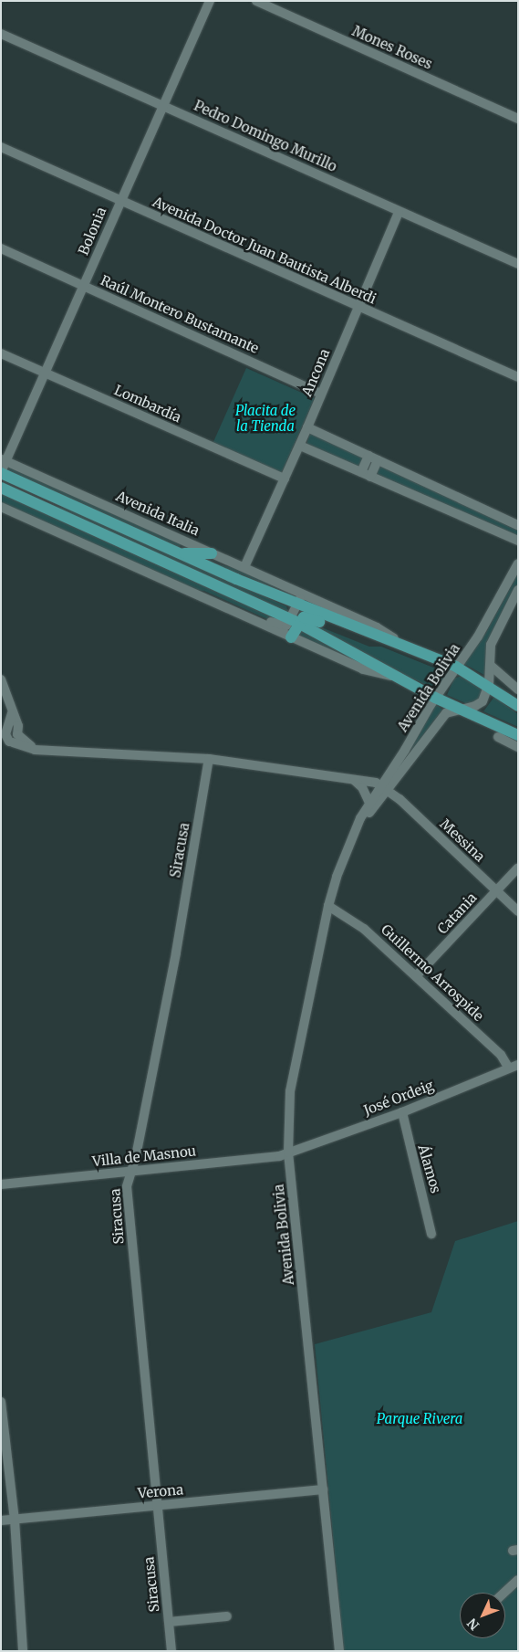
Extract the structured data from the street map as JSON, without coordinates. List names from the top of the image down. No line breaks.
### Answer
{"streets":{"main road":["Avenida Italia"],"street":["Mones Roses","Pedro Domingo Murillo","Bolonia","Avenida Doctor Juan Bautista Alberdi","Raúl Montero Bustamante","Ancona","Lombardía","Avenida Bolivia","Messina","Siracusa","Catania","Guillermo Arrospide","José Ordeig","Villa de Masnou","Álamos","Verona"]},"crossings":[["Pedro Domingo Murillo","Bolonia"],["Pedro Domingo Murillo","Ancona"],["Bolonia","Avenida Doctor Juan Bautista Alberdi"],["Bolonia","Raúl Montero Bustamante"],["Bolonia","Lombardía"],["Bolonia","Avenida Italia"],["Avenida Doctor Juan Bautista Alberdi","Ancona"],["Raúl Montero Bustamante","Ancona"],["Ancona","Lombardía"],["Ancona","Avenida Italia"],["Avenida Italia","Avenida Bolivia"],["Avenida Bolivia","Messina"],["Avenida Bolivia","Guillermo Arrospide"],["Avenida Bolivia","José Ordeig"],["Avenida Bolivia","Villa de Masnou"],["Avenida Bolivia","Verona"],["Messina","Catania"],["Siracusa","Villa de Masnou"],["Siracusa","Verona"],["Catania","Guillermo Arrospide"],["Guillermo Arrospide","José Ordeig"],["José Ordeig","Villa de Masnou"],["José Ordeig","Álamos"]],"parks":["Placita de la Tienda","Parque Rivera"],"north":"bottom left"}
